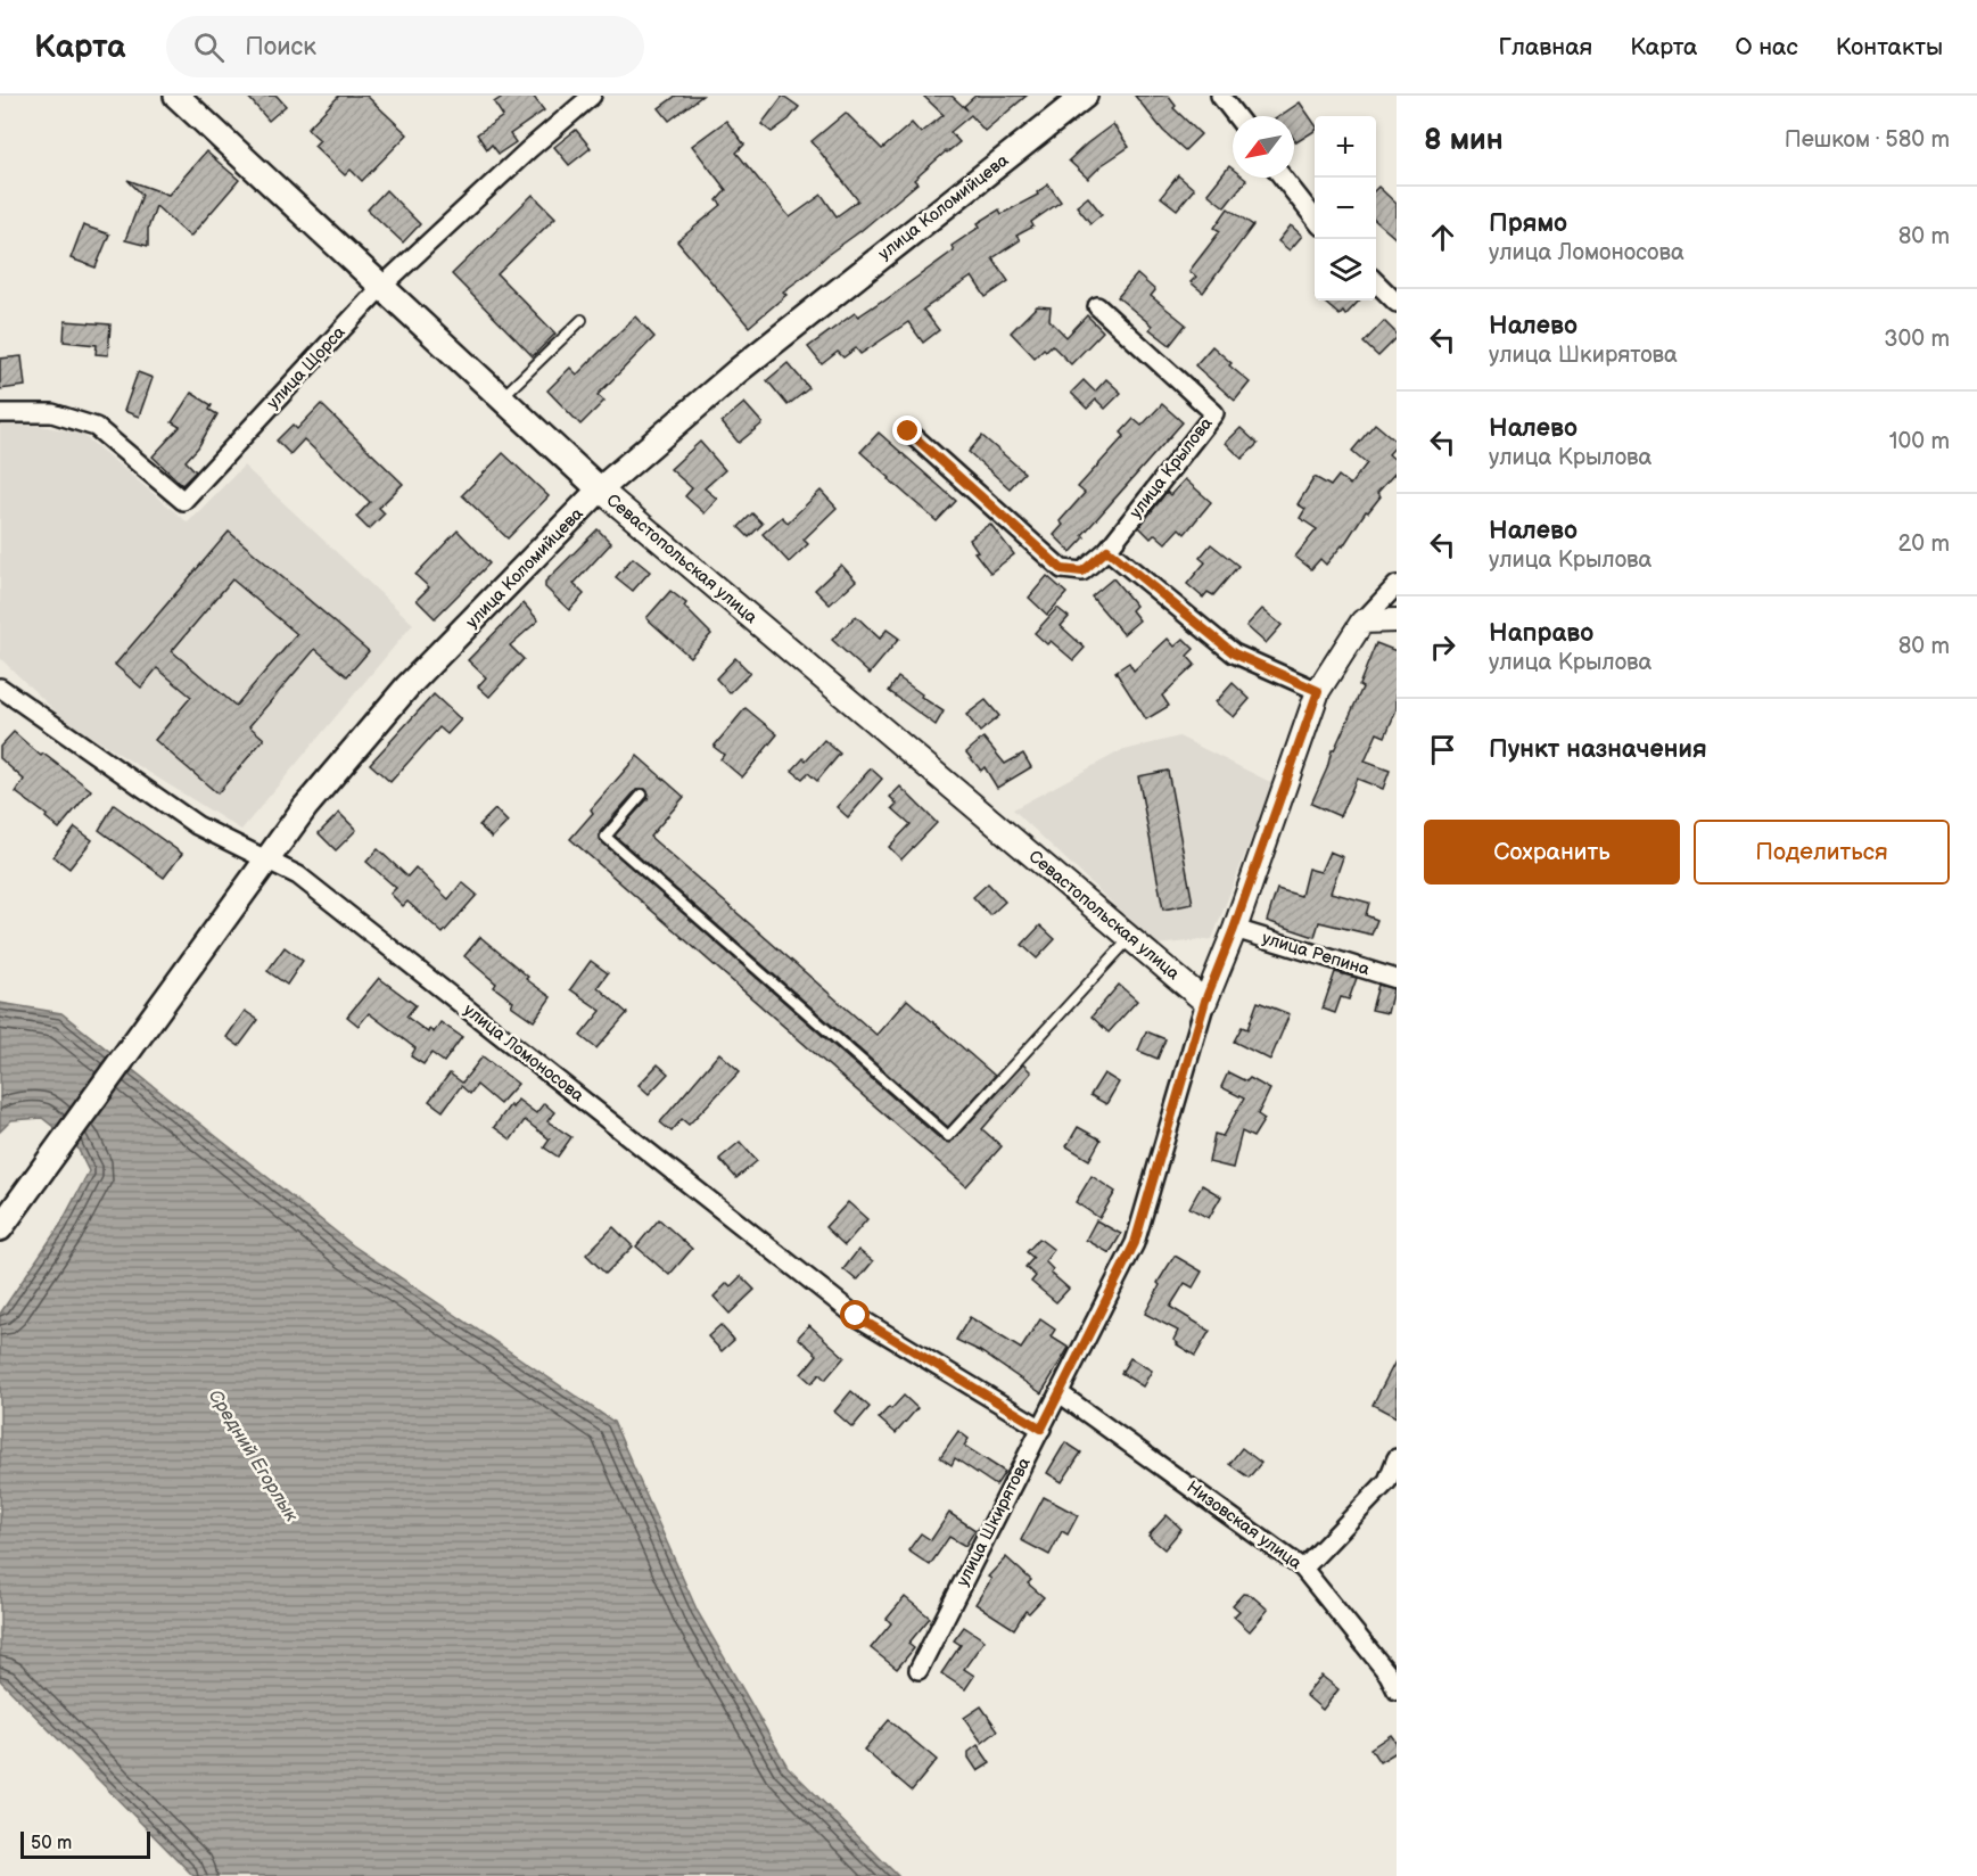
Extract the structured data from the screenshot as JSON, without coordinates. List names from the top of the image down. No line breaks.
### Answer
{"streets":{"main road":["улица Коломийцева","Севастопольская улица"],"street":["улица Щорса","улица Крылова","улица Репина","улица Ломоносова","улица Шкирятова","Низовская улица"]},"crossings":[["улица Коломийцева","Севастопольская улица"],["улица Коломийцева","улица Ломоносова"],["улица Щорса","Севастопольская улица"],["Севастопольская улица","улица Шкирятова"],["улица Репина","улица Шкирятова"],["улица Ломоносова","улица Шкирятова"],["улица Шкирятова","Низовская улица"]],"water":["Средний Егорлык"],"scale_bar":"50 m","north":"bottom left","page":{"header":"Карта","search":"Поиск","nav":["Главная","Карта","О нас","Контакты"],"heading":["8 мин","Пешком · 580 m"],"map_buttons":["+","−"],"list":[["Прямо","улица Ломоносова","80 m"],["Налево","улица Шкирятова","300 m"],["Налево","улица Крылова","100 m"],["Налево","улица Крылова","20 m"],["Направо","улица Крылова","80 m"],"Пункт назначения"],"buttons":["Сохранить","Поделиться"],"scale":"50 m"}}
